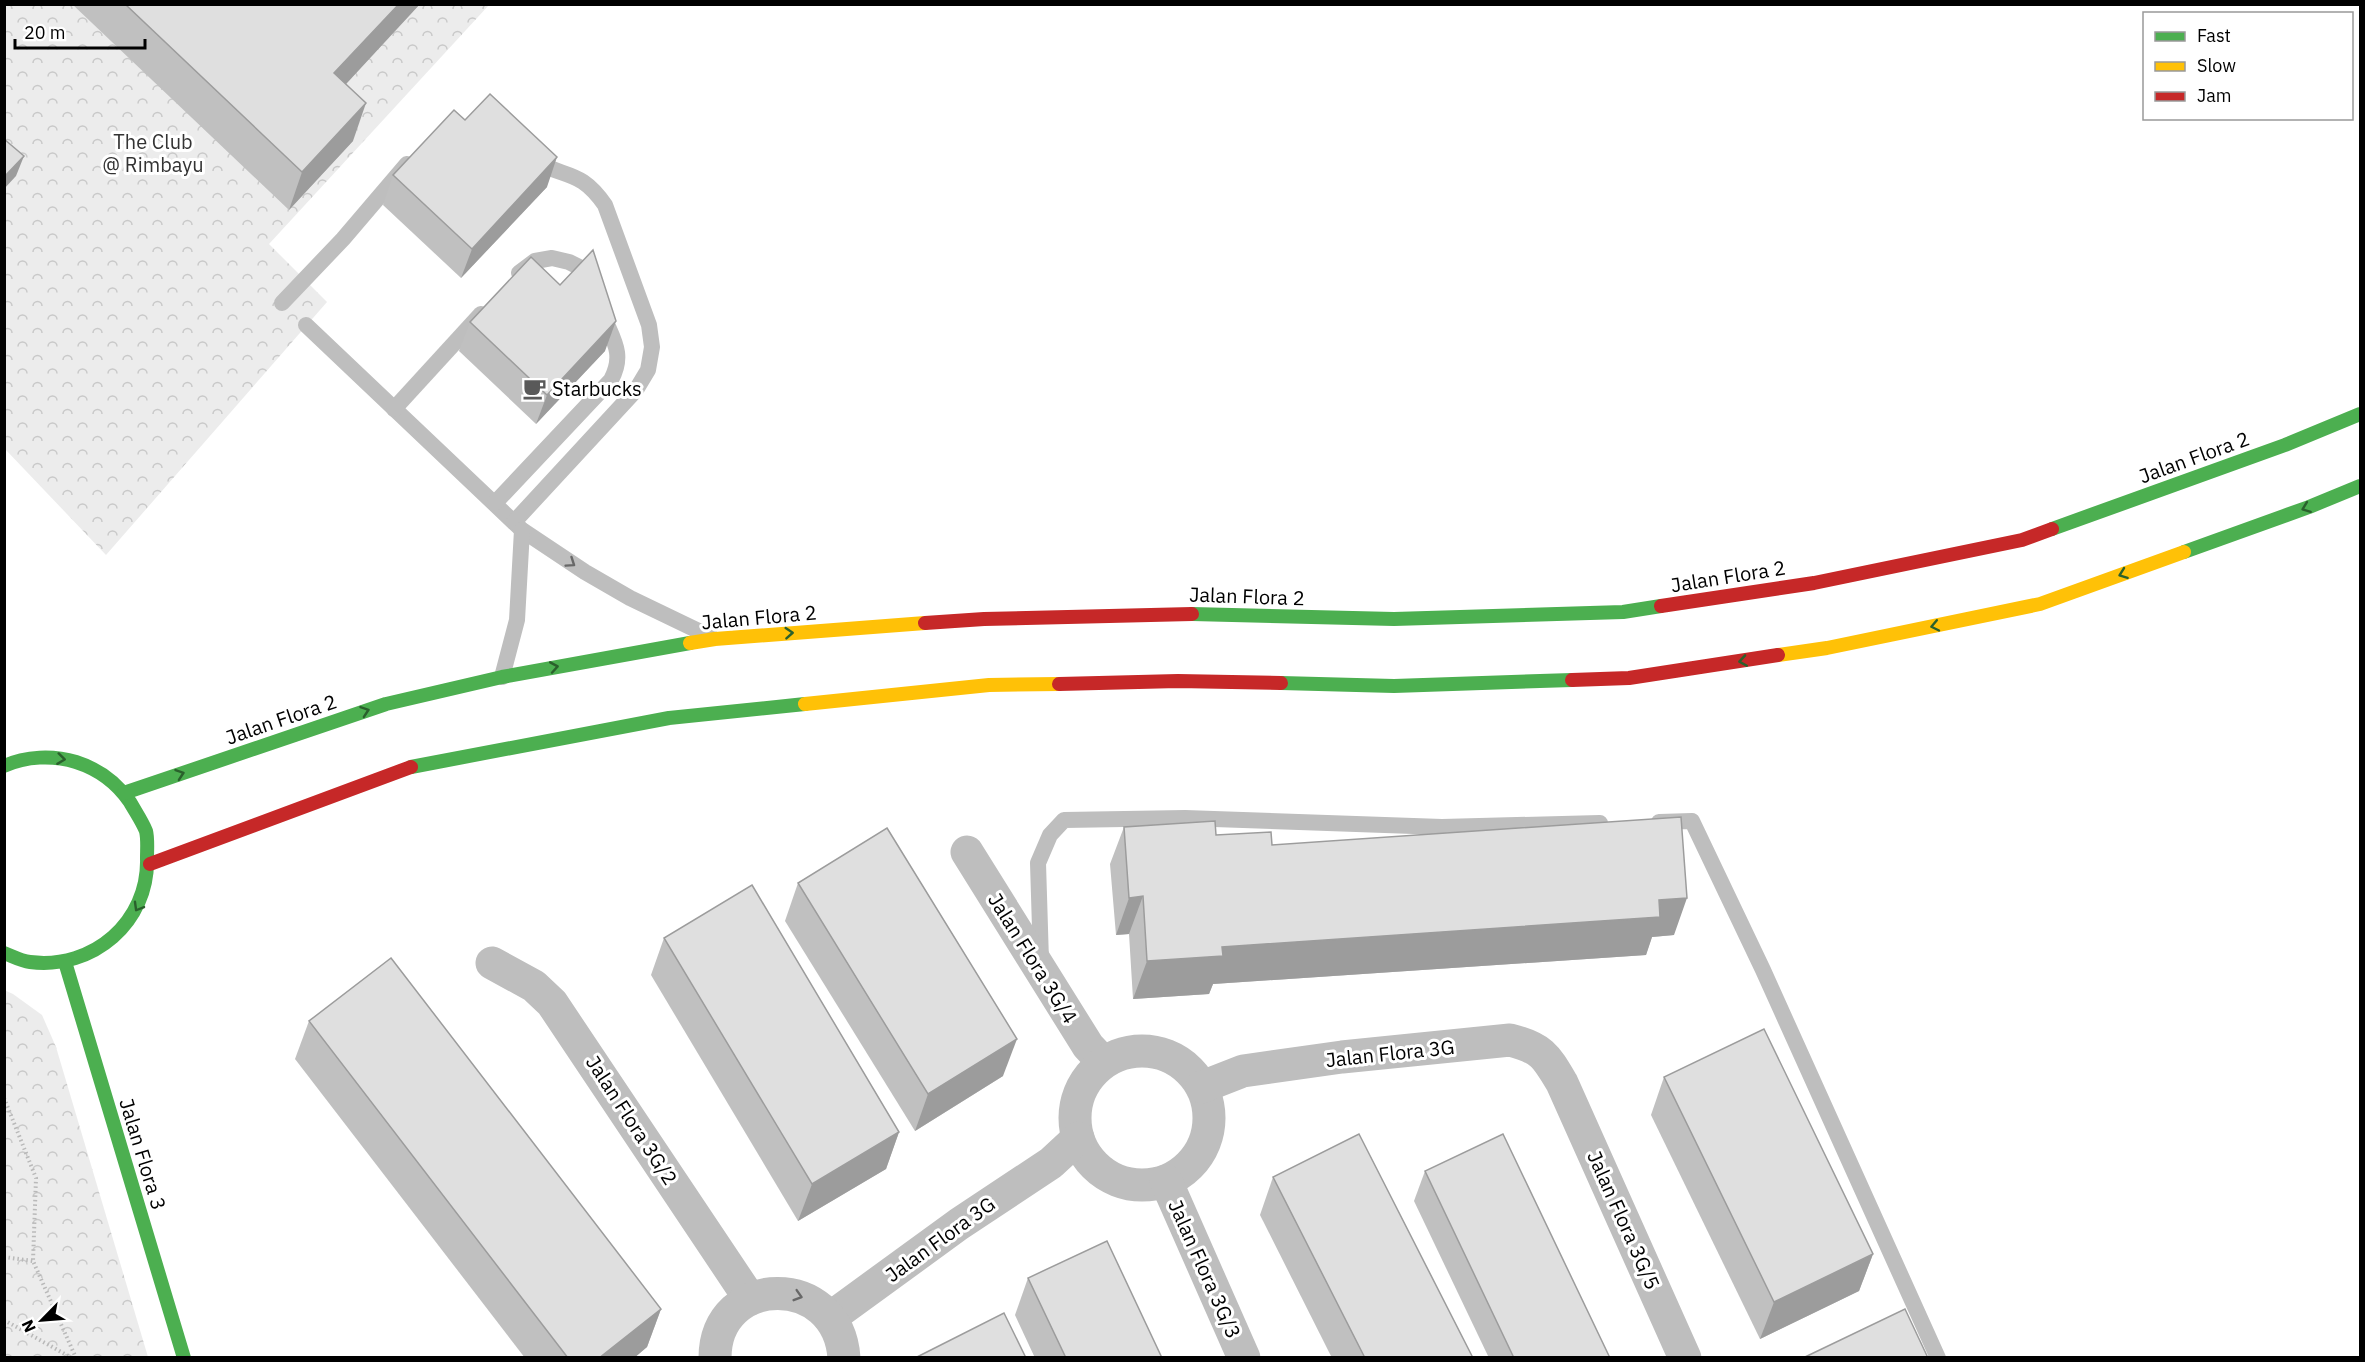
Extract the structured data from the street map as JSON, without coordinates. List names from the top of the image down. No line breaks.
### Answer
{"streets":{"street":["Jalan Flora 2","Jalan Flora 3G/4","Jalan Flora 3G","Jalan Flora 3G/2","Jalan Flora 3","Jalan Flora 3G/5","Jalan Flora 3G/3"]},"crossings":[["Jalan Flora 3G/4","Jalan Flora 3G"],["Jalan Flora 3G/4","Jalan Flora 3G/3"],["Jalan Flora 3G","Jalan Flora 3G/5"],["Jalan Flora 3G","Jalan Flora 3G/3"]],"parks":["The Club @ Rimbayu"],"places":{"cafe":["Starbucks"]},"legend":["Fast","Slow","Jam"],"scale_bar":"20 m","north":"bottom left"}
